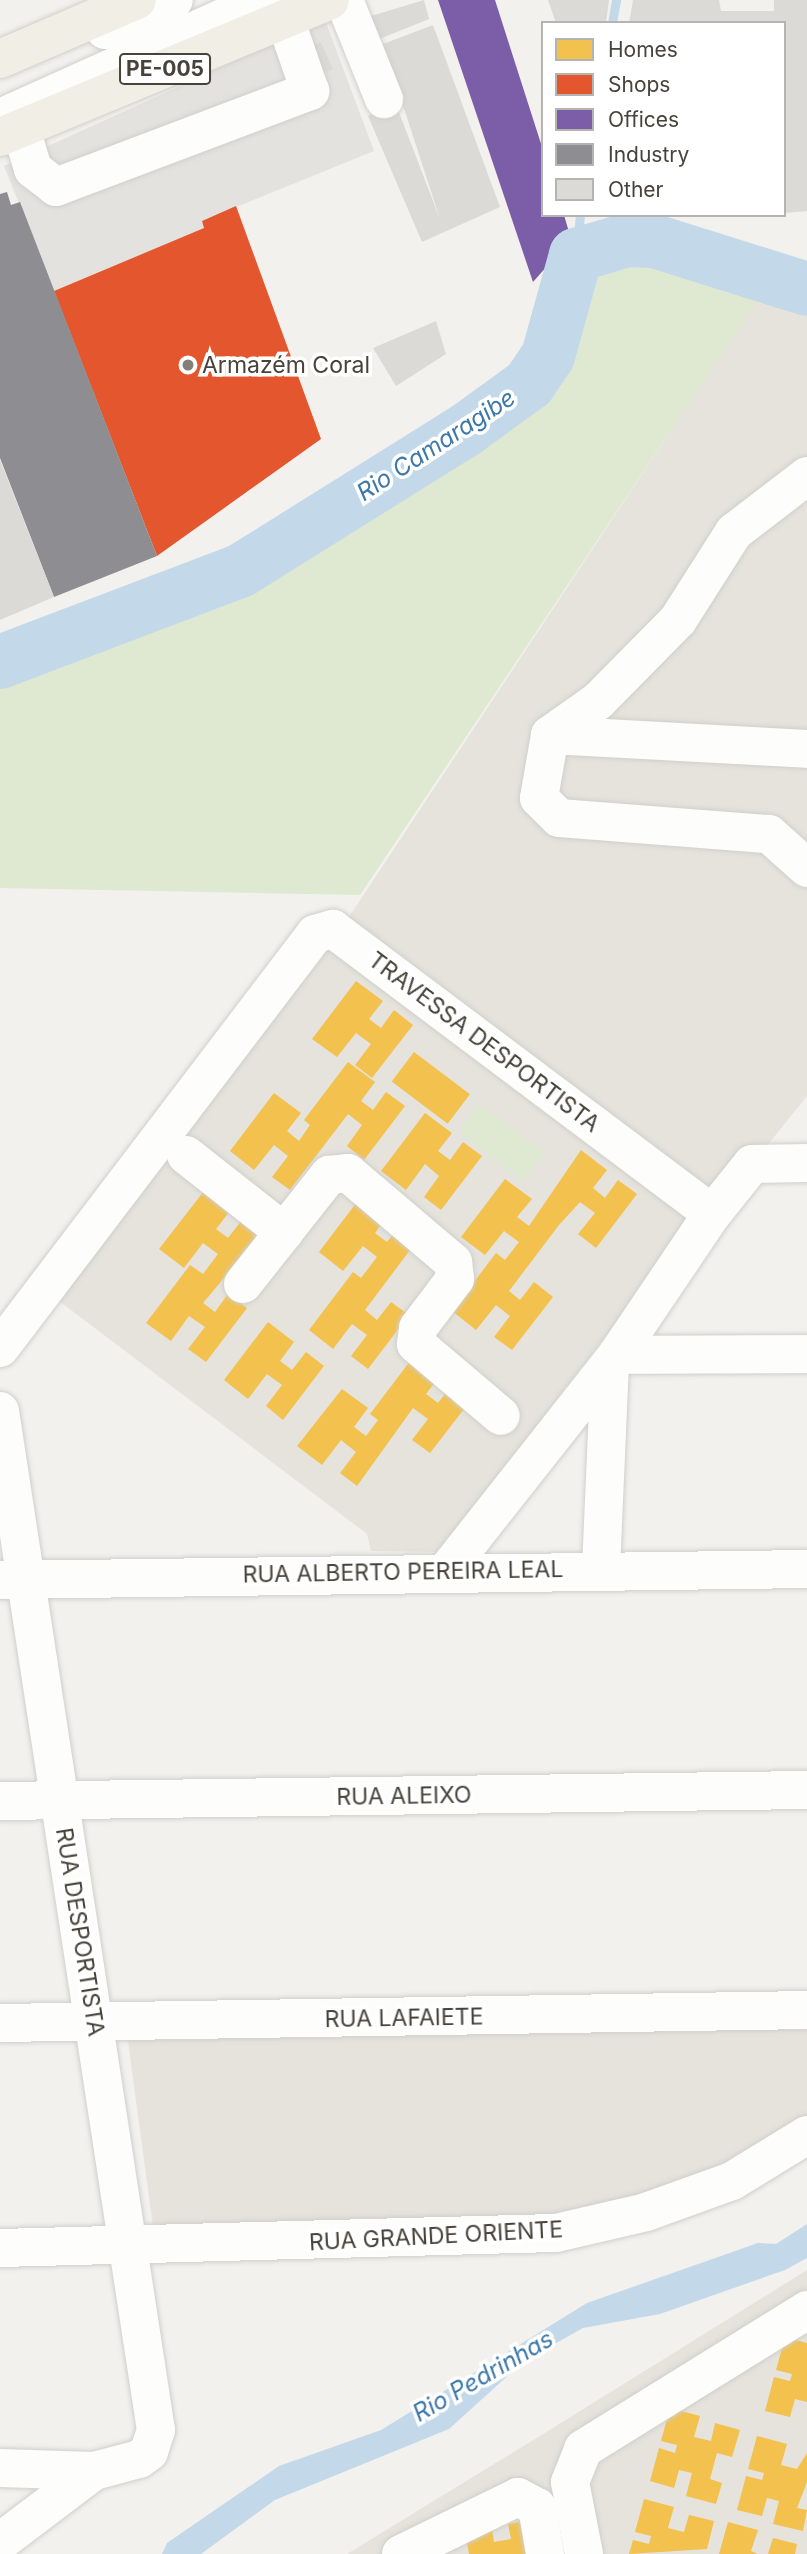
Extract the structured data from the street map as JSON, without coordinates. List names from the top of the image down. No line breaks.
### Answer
{"streets":{"main road":["PE-005"],"street":["TRAVESSA DESPORTISTA","RUA ALBERTO PEREIRA LEAL","RUA ALEIXO","RUA DESPORTISTA","RUA LAFAIETE","RUA GRANDE ORIENTE"]},"crossings":[["RUA ALBERTO PEREIRA LEAL","RUA DESPORTISTA"],["RUA ALEIXO","RUA DESPORTISTA"],["RUA DESPORTISTA","RUA LAFAIETE"],["RUA DESPORTISTA","RUA GRANDE ORIENTE"]],"water":["Rio Camaragibe","Rio Pedrinhas"],"places":["Armazém Coral"],"legend":["Homes","Shops","Offices","Industry","Other"]}
